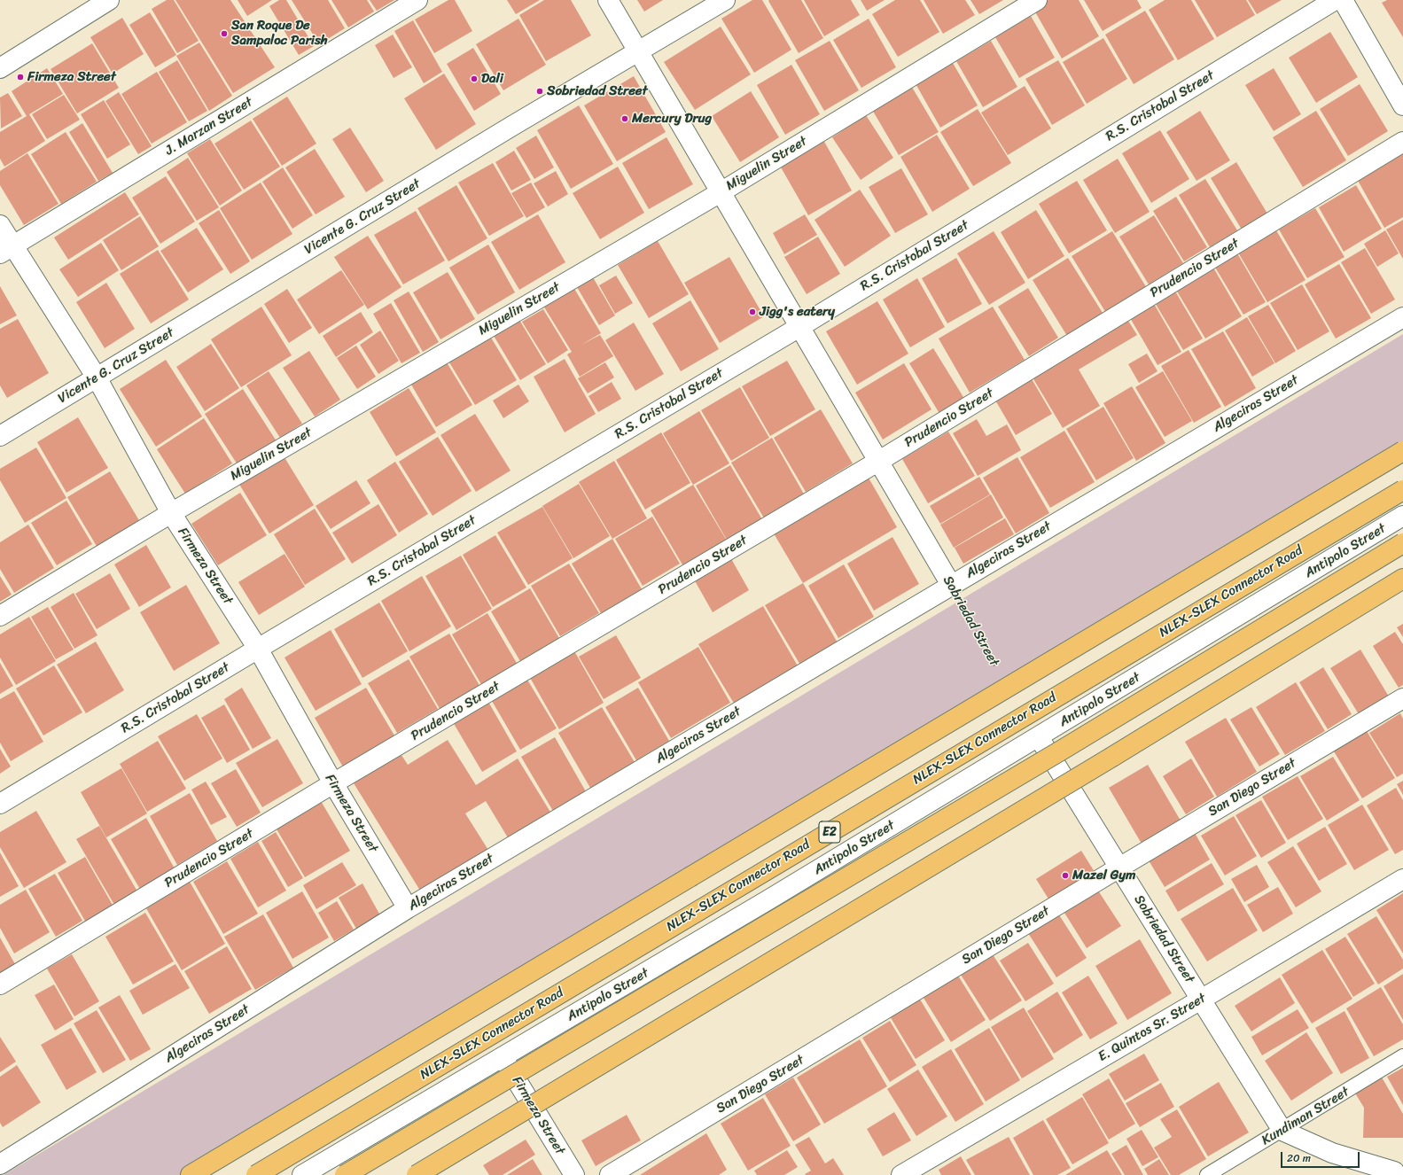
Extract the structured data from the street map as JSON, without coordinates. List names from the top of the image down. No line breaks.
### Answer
{"streets":{"highway":["NLEX-SLEX Connector Road","E2"],"street":["R.S. Cristobal Street","J. Marzan Street","Miguelin Street","Vicente G. Cruz Street","Prudencio Street","Algeciras Street","Antipolo Street","Firmeza Street","Sobriedad Street","San Diego Street","E. Quintos Sr. Street"],"lane":["Kundiman Street"]},"crossings":[["R.S. Cristobal Street","Firmeza Street"],["R.S. Cristobal Street","Sobriedad Street"],["J. Marzan Street","Firmeza Street"],["Miguelin Street","Firmeza Street"],["Miguelin Street","Sobriedad Street"],["Vicente G. Cruz Street","Firmeza Street"],["Vicente G. Cruz Street","Sobriedad Street"],["Prudencio Street","Firmeza Street"],["Prudencio Street","Sobriedad Street"],["Algeciras Street","Firmeza Street"],["Algeciras Street","Sobriedad Street"],["Antipolo Street","Firmeza Street"],["Antipolo Street","Sobriedad Street"],["Sobriedad Street","San Diego Street"],["Sobriedad Street","E. Quintos Sr. Street"],["Sobriedad Street","Kundiman Street"]],"places":["San Roque De Sampaloc Parish","Firmeza Street","Dali","Sobriedad Street","Mercury Drug","Jigg's eatery","Mazel Gym"],"scale_bar":"20 m"}
